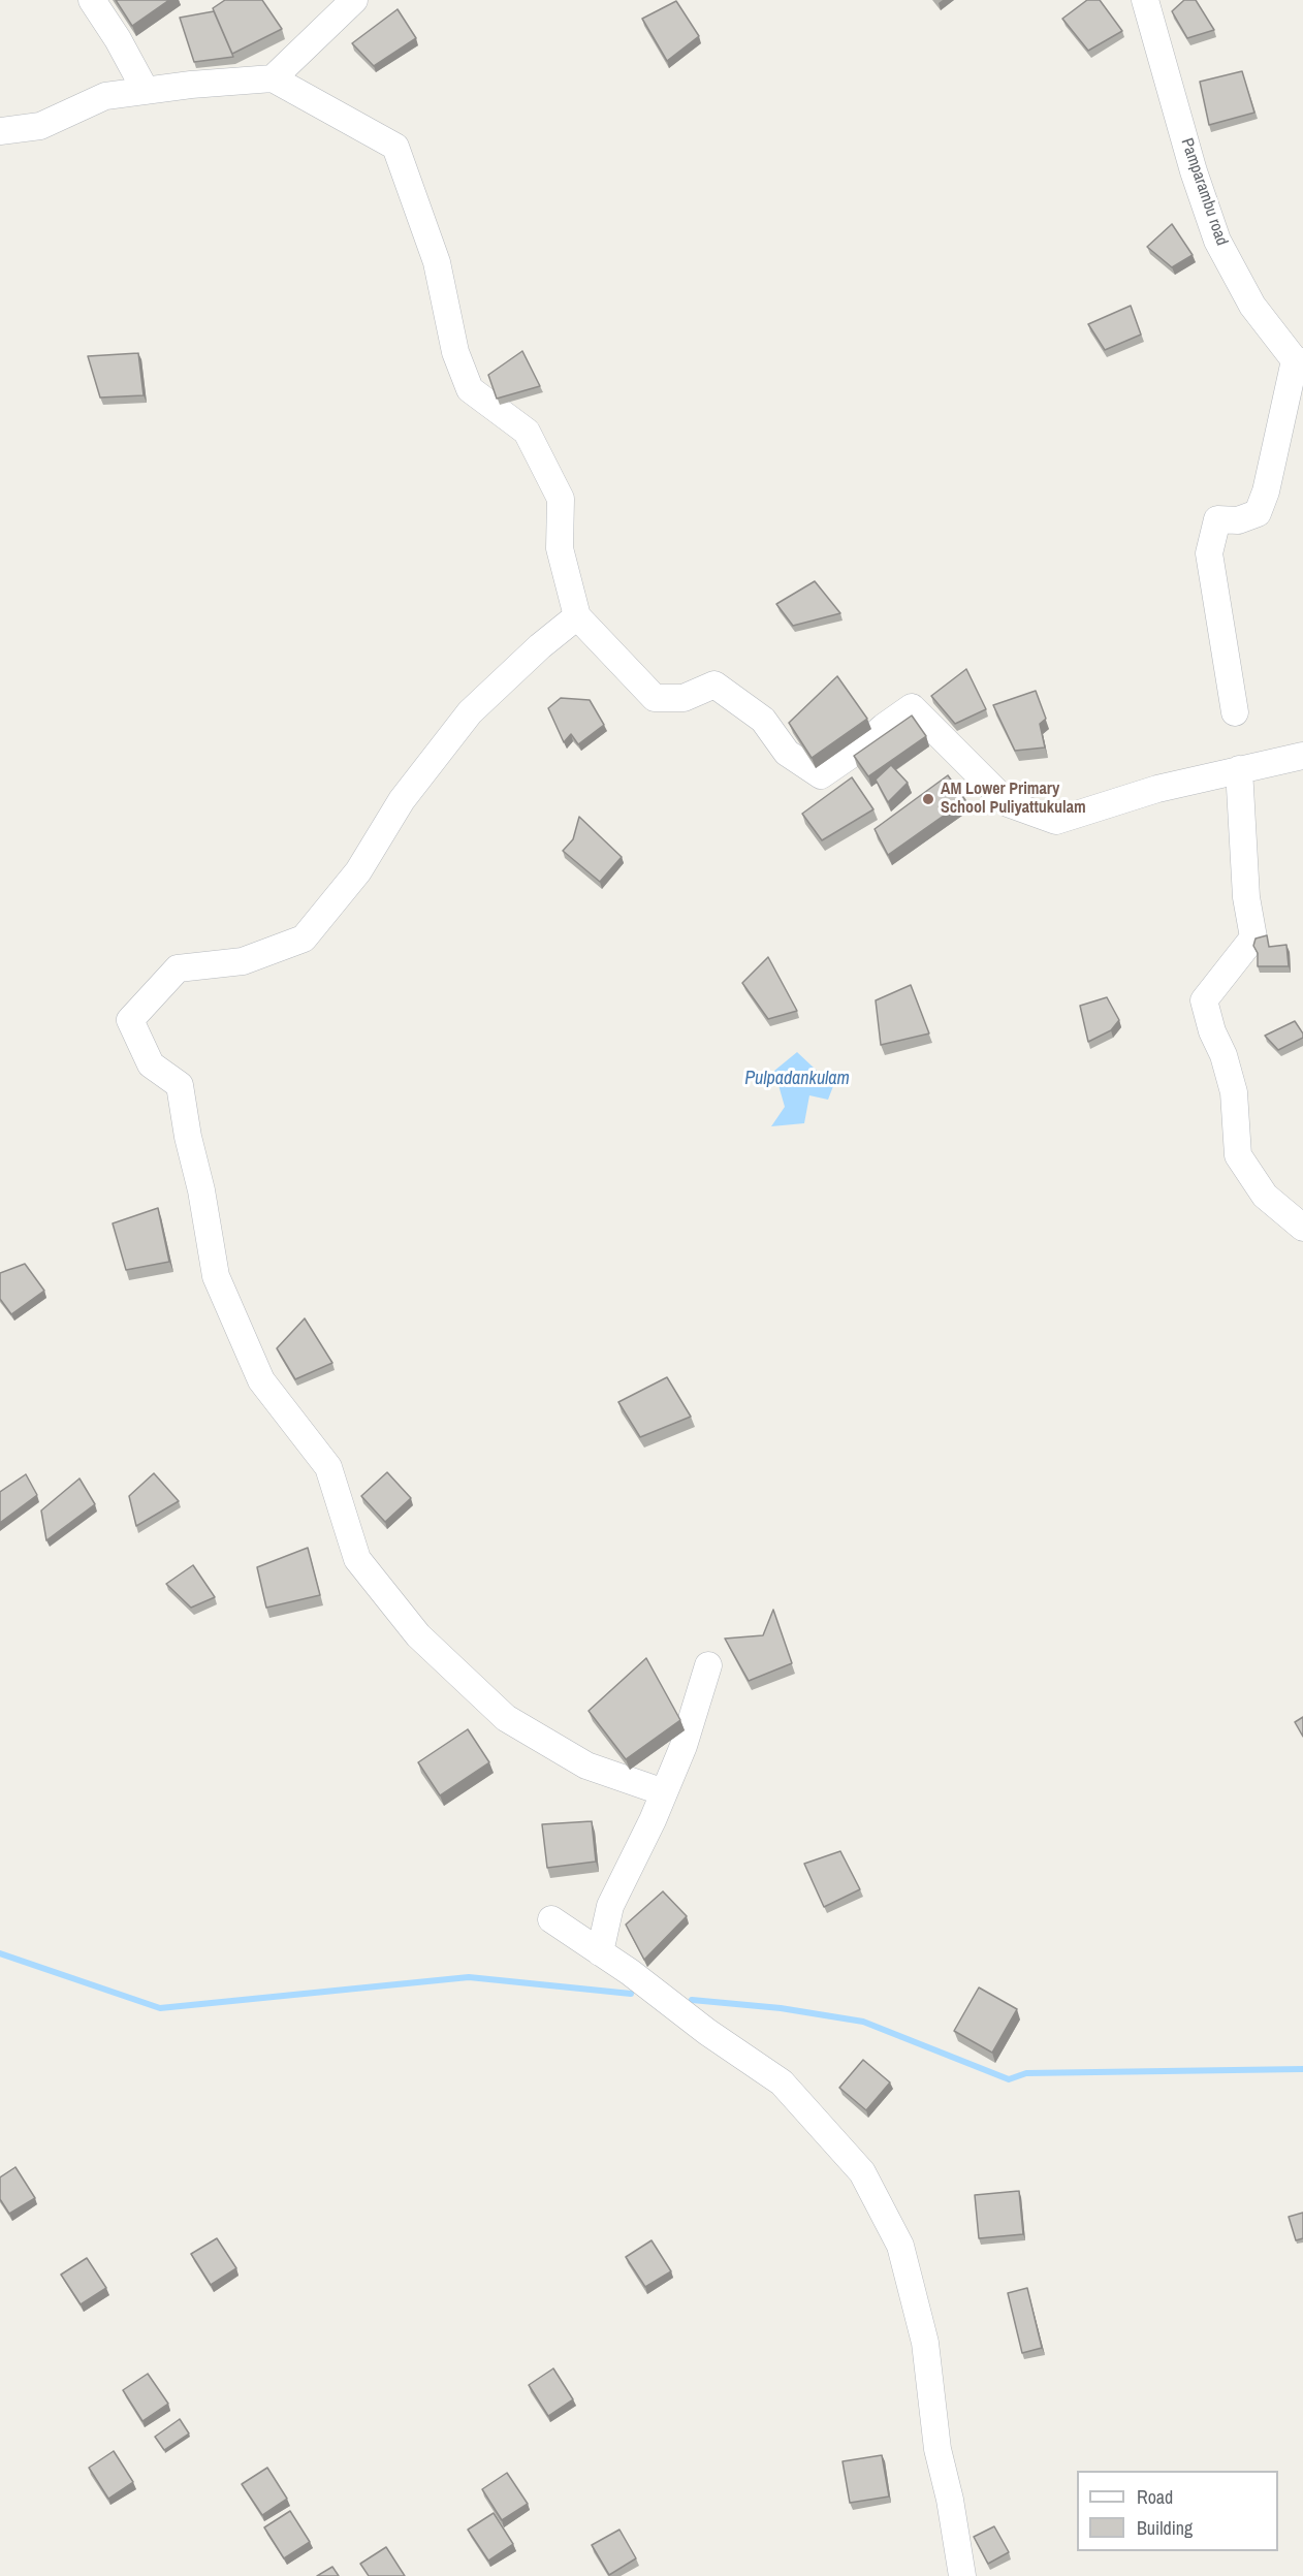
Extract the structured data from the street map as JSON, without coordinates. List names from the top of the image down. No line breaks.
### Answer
{"streets":{"street":["Pamparambu road"]},"water":["Pulpadankulam"],"places":["AM Lower Primary School Puliyattukulam"],"legend":["Road","Building"]}
